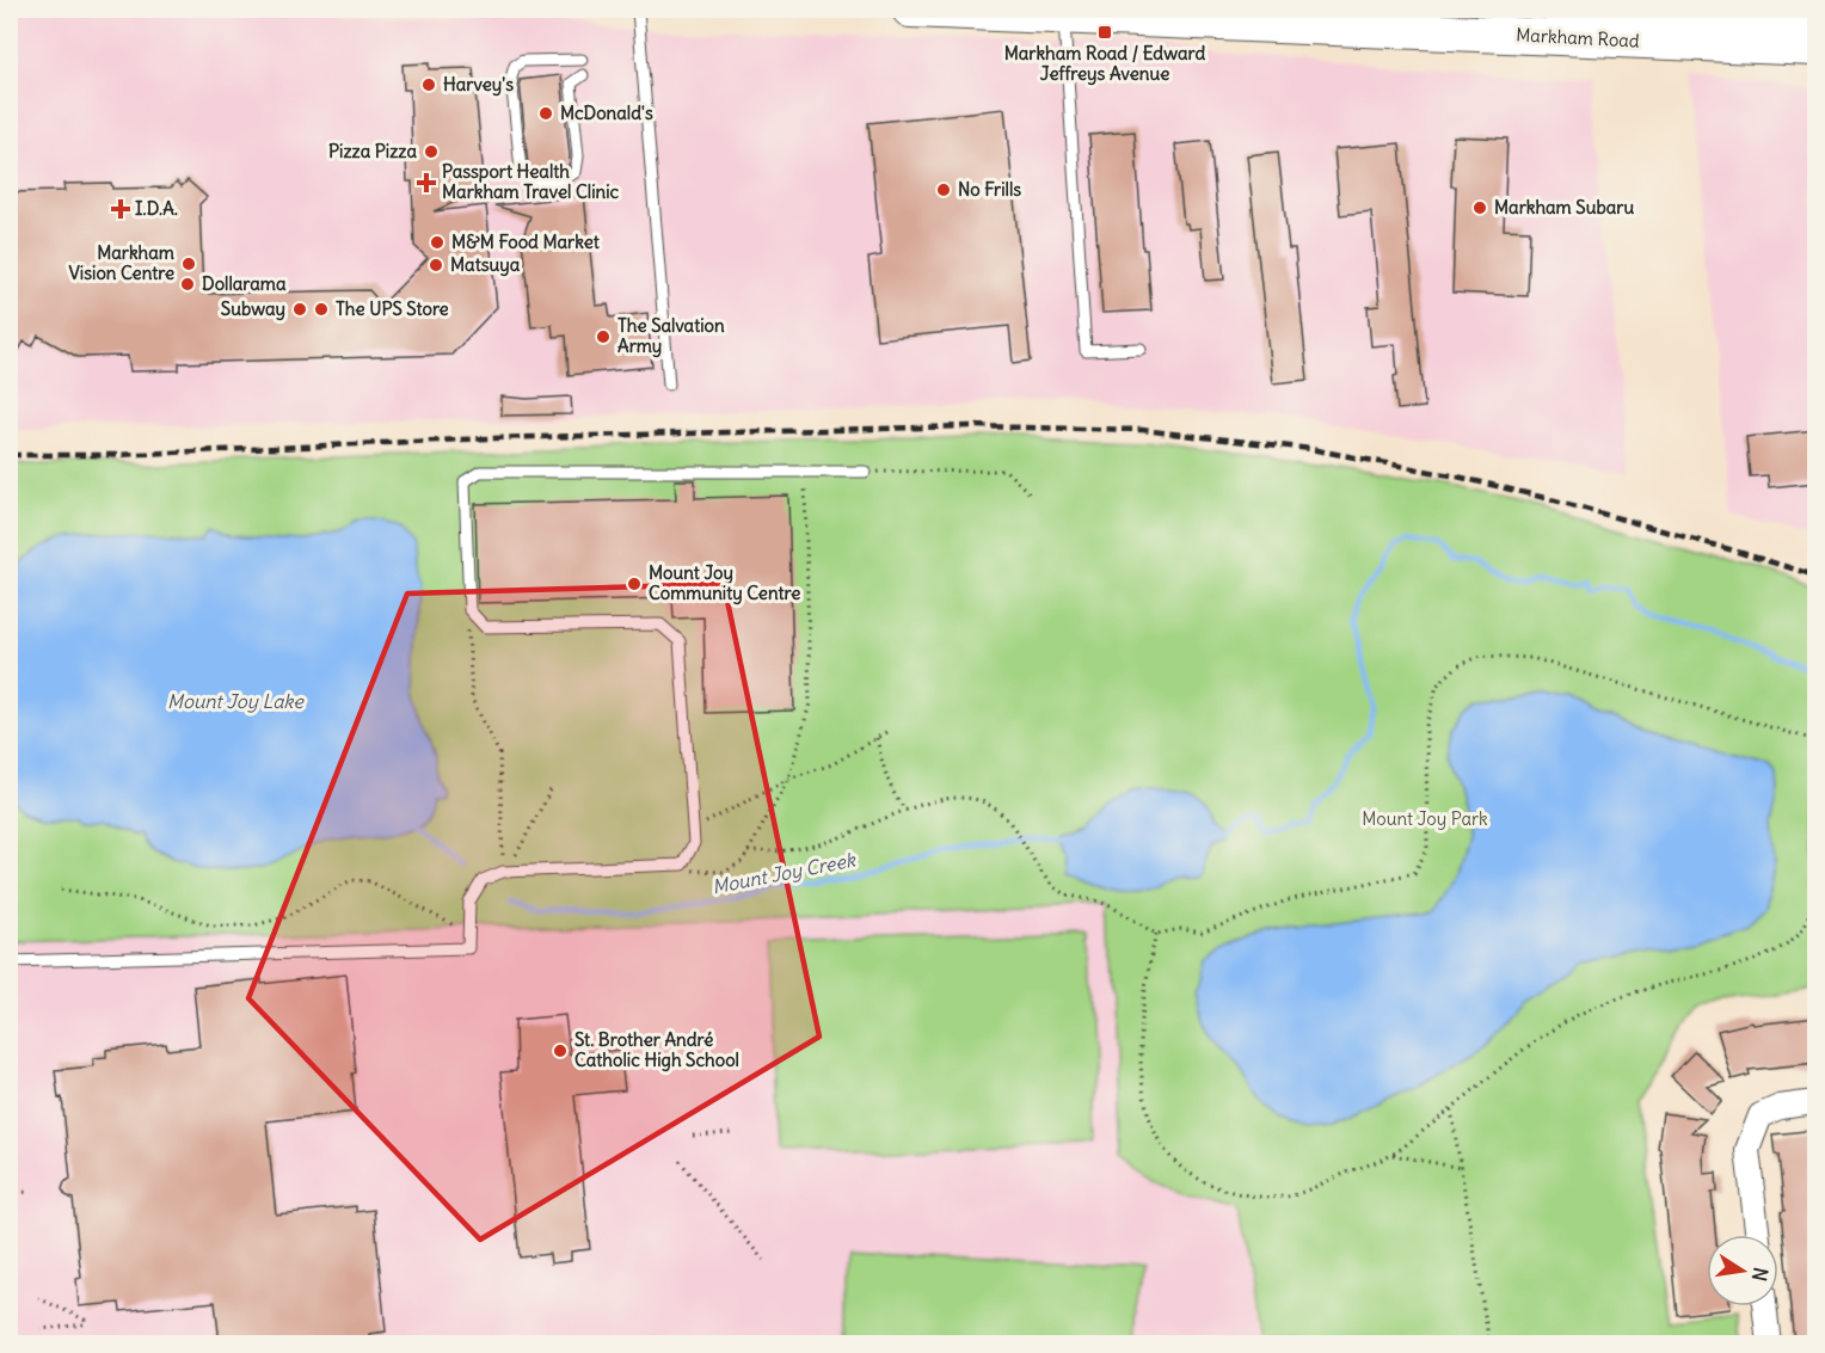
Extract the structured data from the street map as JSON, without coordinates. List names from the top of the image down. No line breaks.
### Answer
{"streets":{"main road":["Markham Road"]},"water":["Mount Joy Lake","Mount Joy Creek"],"parks":["Mount Joy Park"],"places":{"transit":["Markham Road / Edward Jeffreys Avenue"],"other":["Harvey's","McDonald's","Pizza Pizza","No Frills","Markham Subaru","M&M Food Market","Markham Vision Centre","Matsuya","Dollarama","Subway","The UPS Store","The Salvation Army","Mount Joy Community Centre","St. Brother André Catholic High School"],"health":["Passport Health Markham Travel Clinic","I.D.A."]},"north":"right"}
